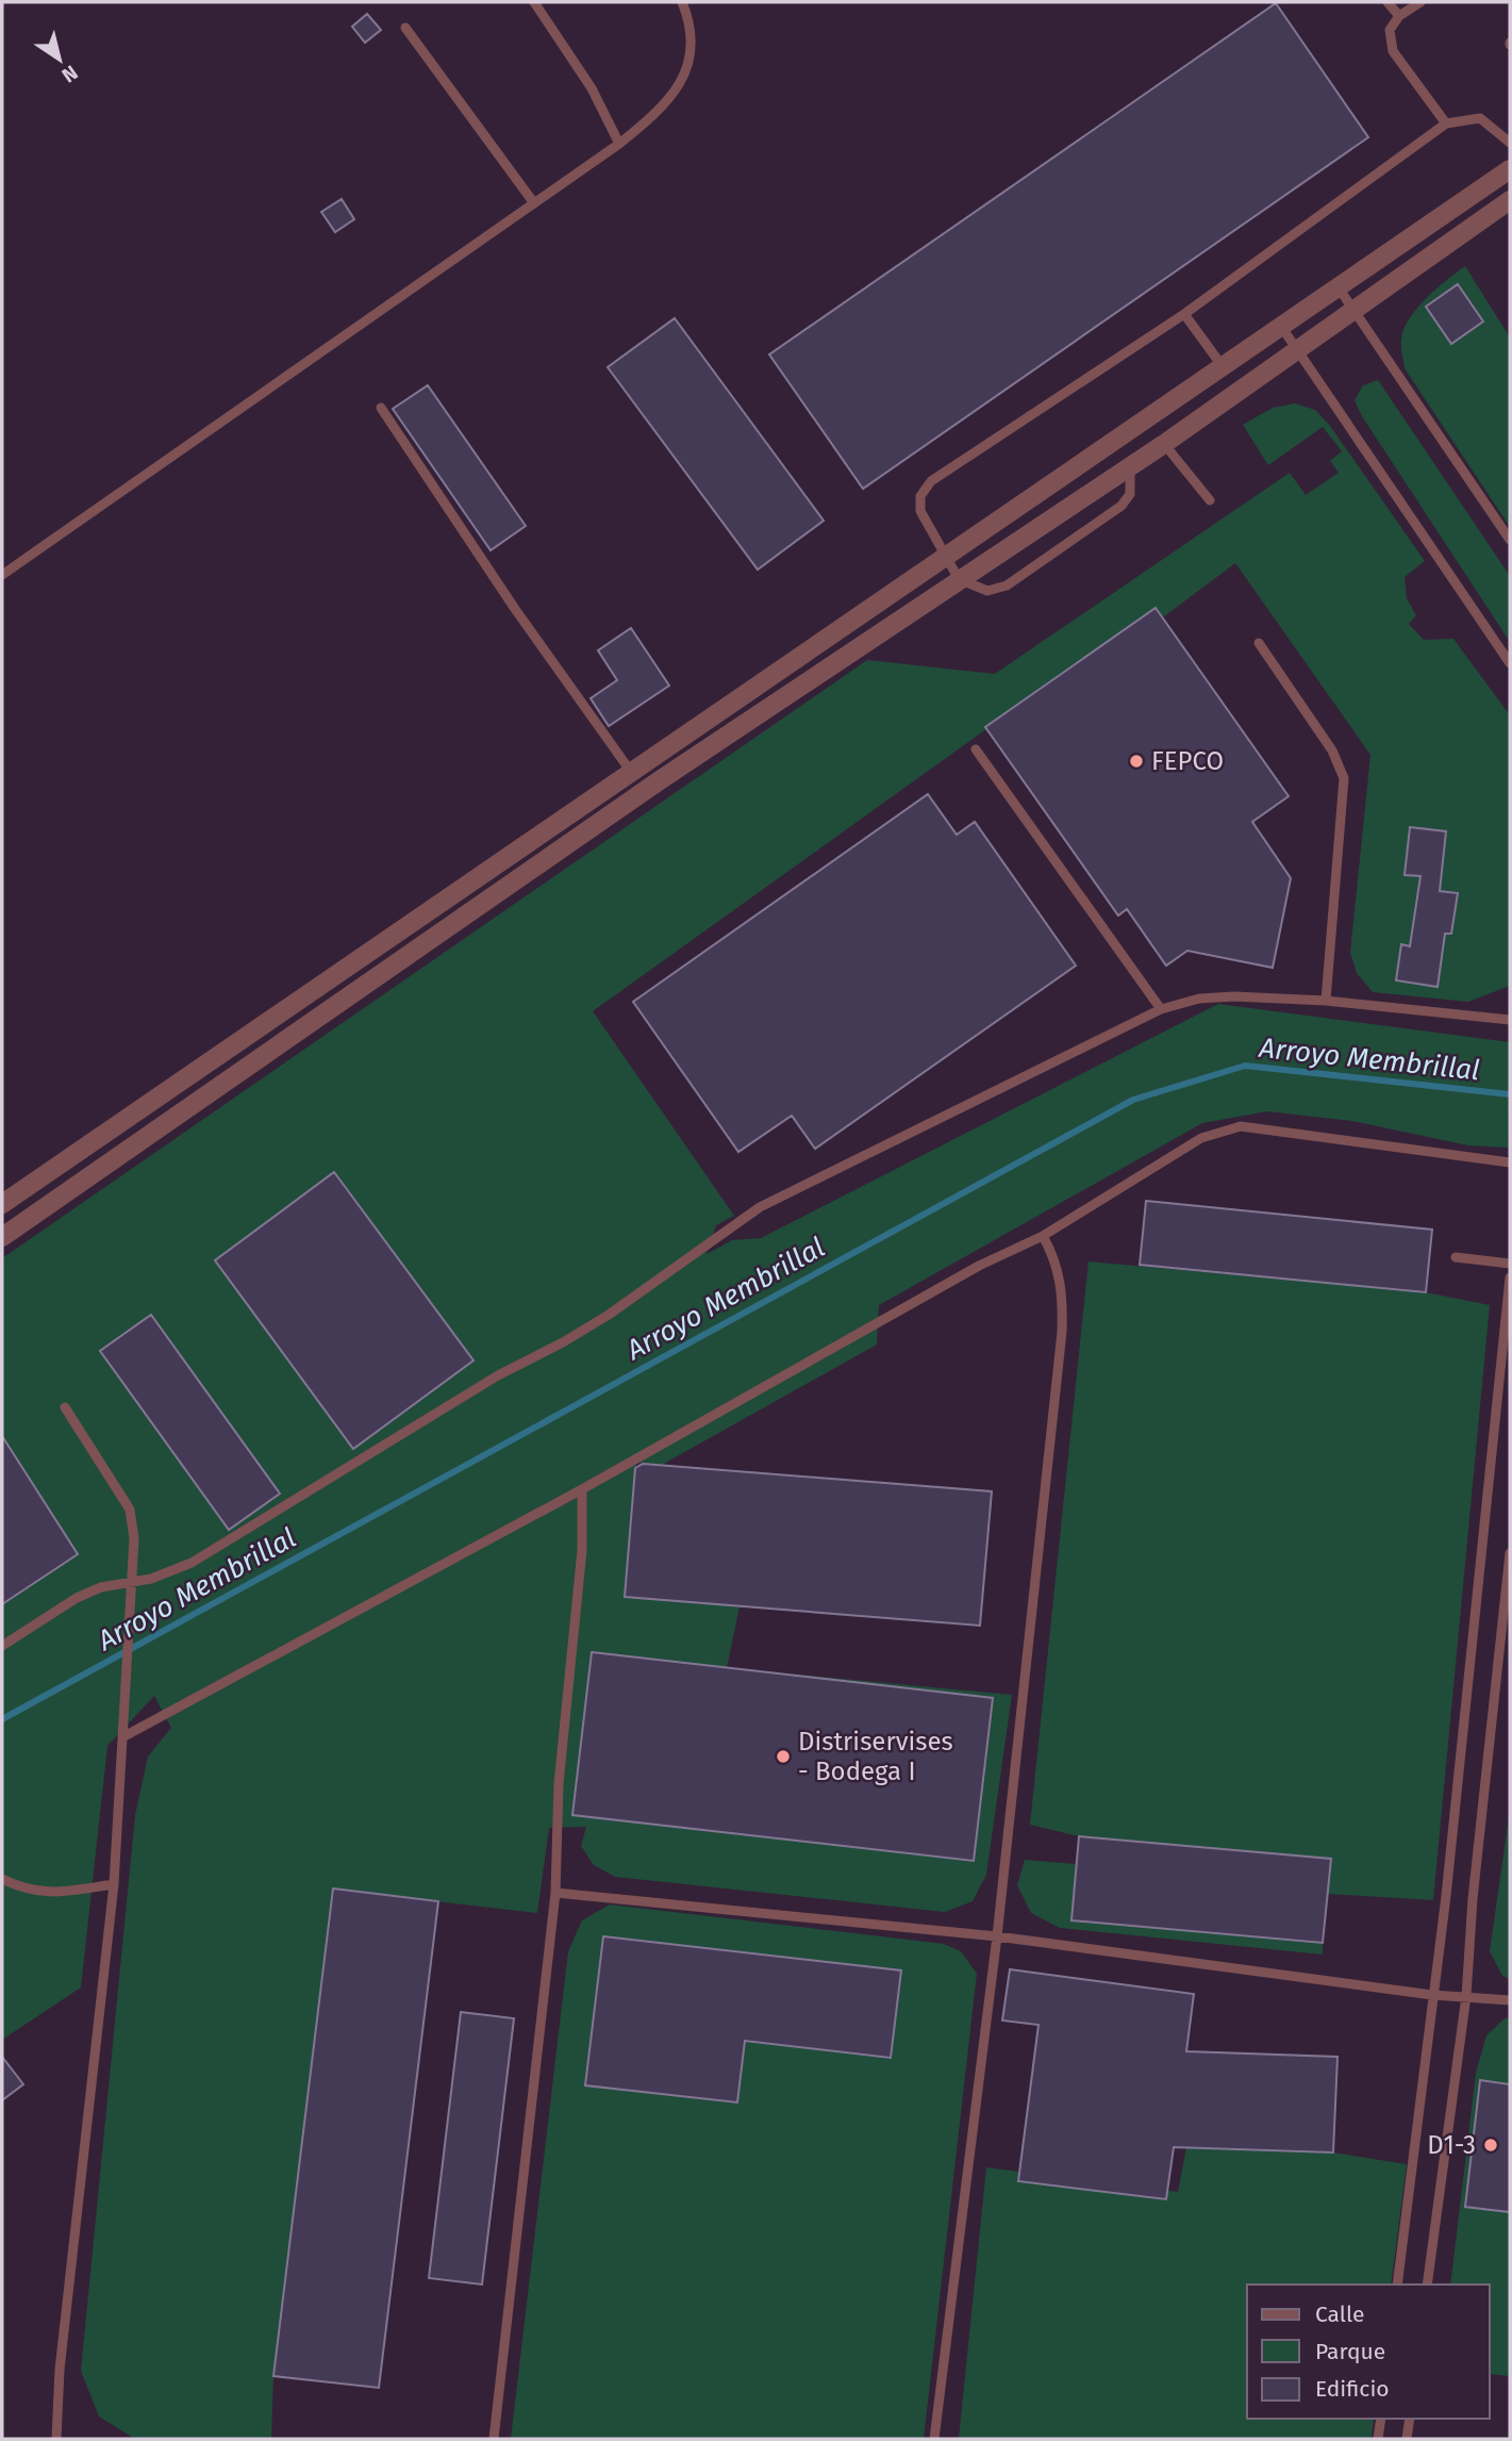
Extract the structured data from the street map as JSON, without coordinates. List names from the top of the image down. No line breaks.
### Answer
{"water":["Arroyo Membrillal"],"places":["FEPCO","Distriservises - Bodega I","D1-3"],"legend":["Calle","Parque","Edificio"],"north":"bottom right"}
